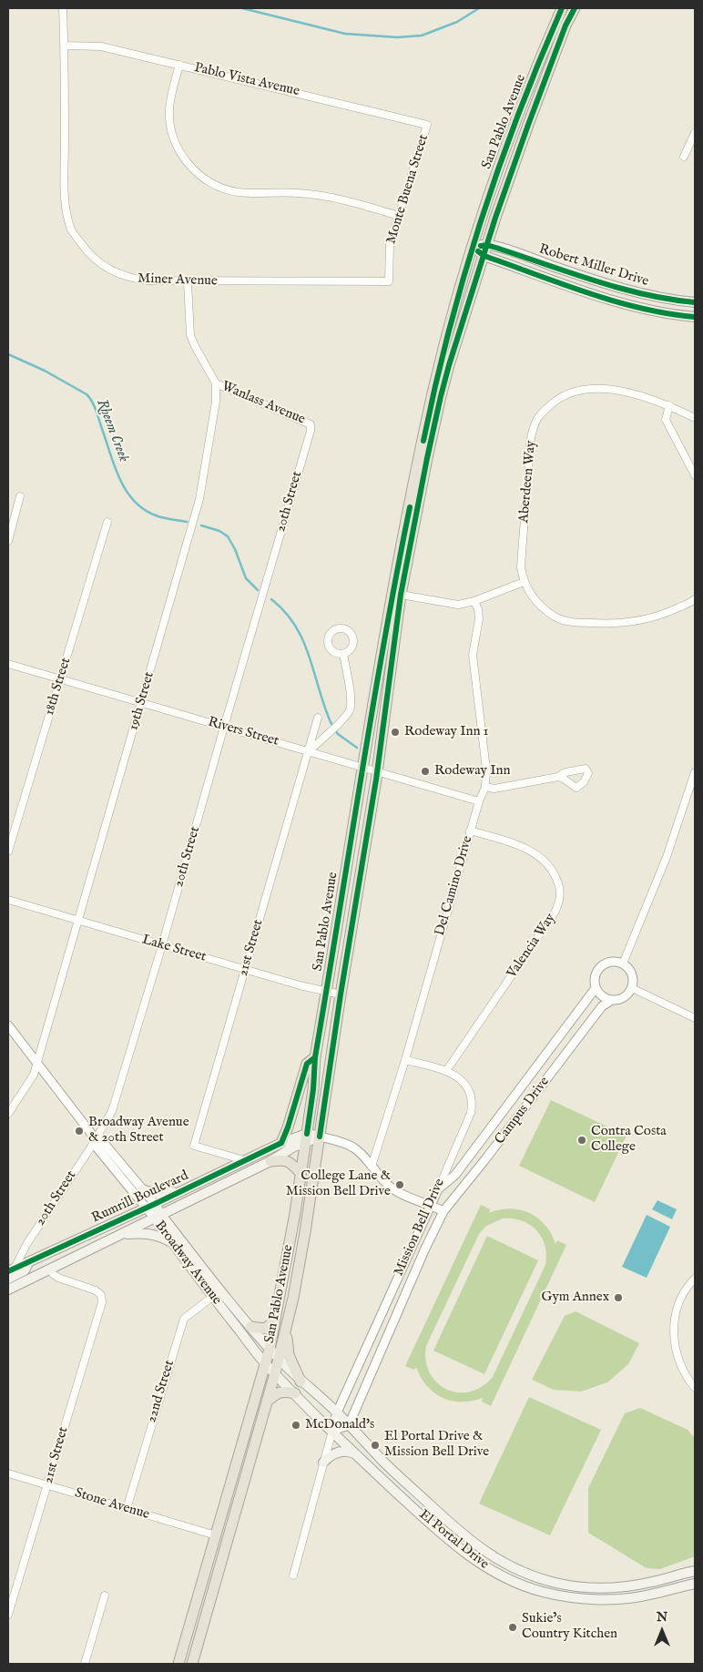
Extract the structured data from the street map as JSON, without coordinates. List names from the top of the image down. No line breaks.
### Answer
{"streets":{"main road":["San Pablo Avenue","Robert Miller Drive","Rumrill Boulevard","Broadway Avenue","El Portal Drive"],"street":["Pablo Vista Avenue","Monte Buena Street","Miner Avenue","Wanlass Avenue","Aberdeen Way","20th Street","18th Street","19th Street","Rivers Street","Del Camino Drive","Valencia Way","21st Street","Lake Street","Campus Drive","Mission Bell Drive","22nd Street","Stone Avenue"]},"crossings":[["Pablo Vista Avenue","Monte Buena Street"],["Pablo Vista Avenue","Miner Avenue"],["San Pablo Avenue","Robert Miller Drive"],["San Pablo Avenue","Rivers Street"],["San Pablo Avenue","Lake Street"],["San Pablo Avenue","Rumrill Boulevard"],["San Pablo Avenue","Broadway Avenue"],["San Pablo Avenue","Stone Avenue"],["San Pablo Avenue","El Portal Drive"],["Monte Buena Street","Miner Avenue"],["Miner Avenue","19th Street"],["Wanlass Avenue","20th Street"],["Wanlass Avenue","19th Street"],["20th Street","Rivers Street"],["20th Street","Lake Street"],["20th Street","Rumrill Boulevard"],["20th Street","Broadway Avenue"],["18th Street","Rivers Street"],["19th Street","Rivers Street"],["19th Street","Lake Street"],["19th Street","Broadway Avenue"],["Rivers Street","Del Camino Drive"],["Rivers Street","21st Street"],["Del Camino Drive","Valencia Way"],["Del Camino Drive","Mission Bell Drive"],["Valencia Way","Mission Bell Drive"],["21st Street","Lake Street"],["21st Street","Rumrill Boulevard"],["21st Street","Stone Avenue"],["Campus Drive","Mission Bell Drive"],["Rumrill Boulevard","Broadway Avenue"],["Mission Bell Drive","El Portal Drive"],["Broadway Avenue","22nd Street"],["Broadway Avenue","El Portal Drive"],["22nd Street","Stone Avenue"]],"water":["Rheem Creek"],"places":["Rodeway Inn 1","Rodeway Inn","Broadway Avenue & 20th Street","Contra Costa College","College Lane & Mission Bell Drive","Gym Annex","McDonald's","El Portal Drive & Mission Bell Drive","Sukie’s Country Kitchen"],"north":"top"}
